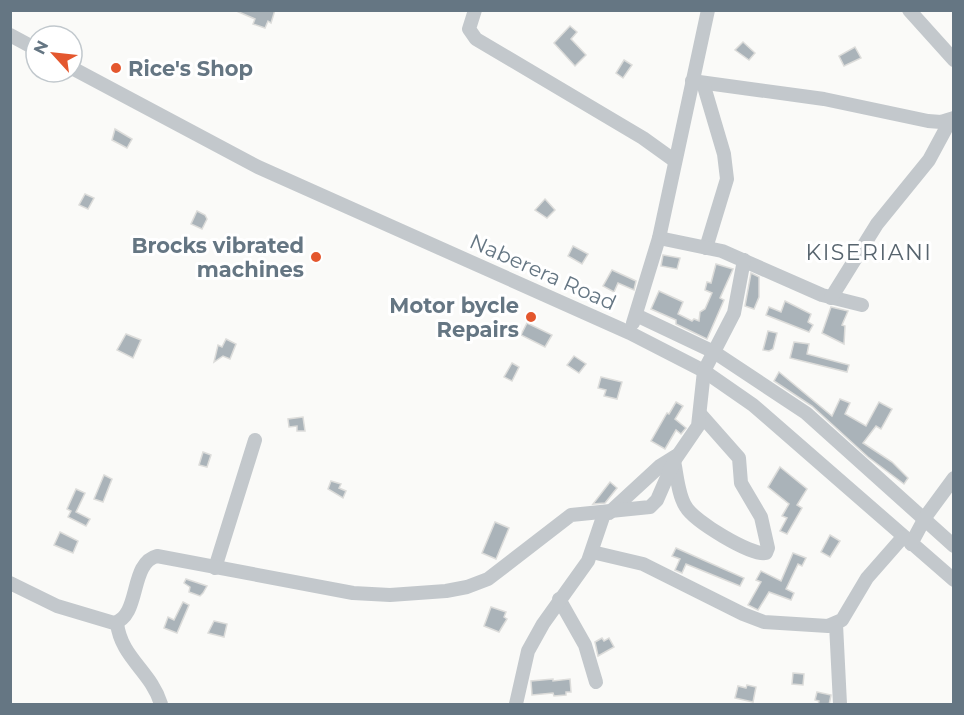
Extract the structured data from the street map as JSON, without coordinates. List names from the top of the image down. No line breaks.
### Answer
{"streets":{"street":["Naberera Road"]},"districts":["KISERIANI"],"places":["Rice's Shop","Brocks vibrated machines","Motor bycle Repairs"],"north":"top left"}
